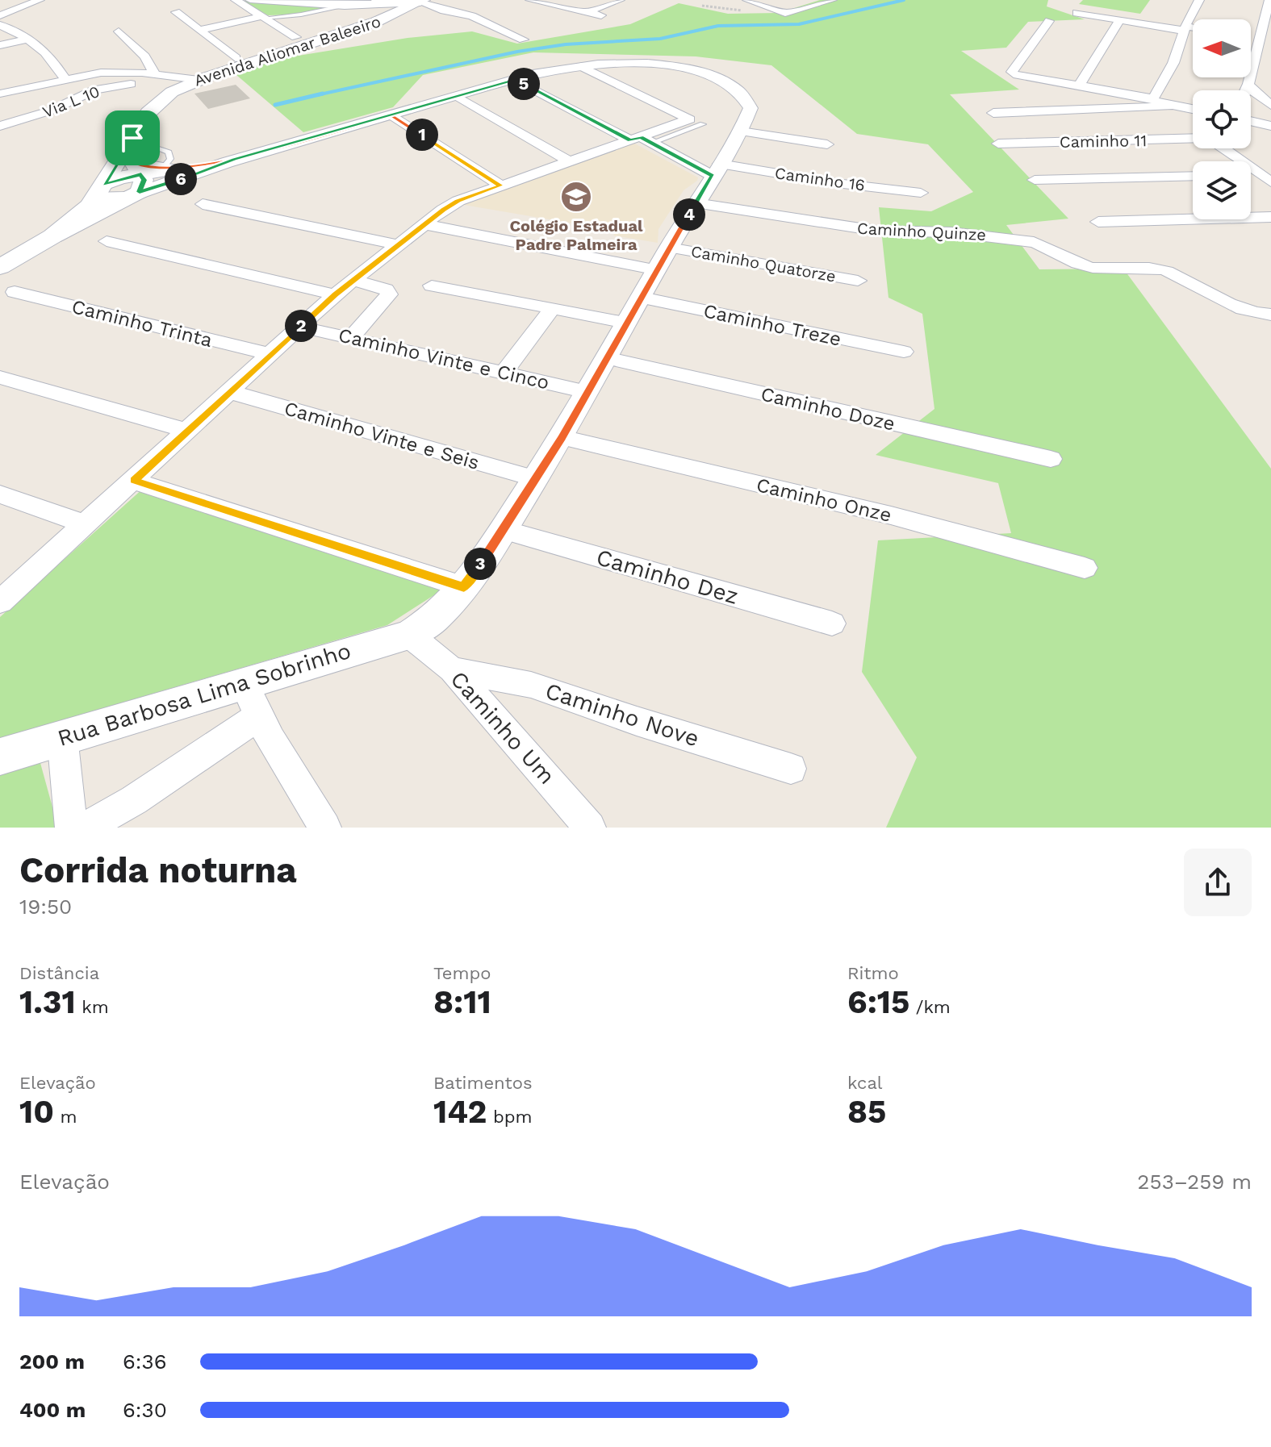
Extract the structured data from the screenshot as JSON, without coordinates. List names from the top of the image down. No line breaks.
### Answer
{"streets":{"main road":["Avenida Aliomar Baleeiro"],"street":["Via L 10","Caminho 11","Caminho 16","Caminho Quinze","Caminho Quatorze","Caminho Trinta","Caminho Treze","Caminho Vinte e Cinco","Caminho Doze","Caminho Vinte e Seis","Caminho Onze","Caminho Dez","Rua Barbosa Lima Sobrinho","Caminho Nove","Caminho Um"]},"crossings":[["Avenida Aliomar Baleeiro","Via L 10"],["Caminho 16","Rua Barbosa Lima Sobrinho"],["Caminho Quinze","Rua Barbosa Lima Sobrinho"],["Caminho Quatorze","Rua Barbosa Lima Sobrinho"],["Caminho Treze","Rua Barbosa Lima Sobrinho"],["Caminho Vinte e Cinco","Rua Barbosa Lima Sobrinho"],["Caminho Doze","Rua Barbosa Lima Sobrinho"],["Caminho Vinte e Seis","Rua Barbosa Lima Sobrinho"],["Caminho Onze","Rua Barbosa Lima Sobrinho"],["Caminho Dez","Rua Barbosa Lima Sobrinho"],["Rua Barbosa Lima Sobrinho","Caminho Um"],["Caminho Nove","Caminho Um"]],"places":{"school or university":["Colégio Estadual Padre Palmeira"]},"north":"left","page":{"pins":["5","1","6","4","2","3"],"heading":["Corrida noturna","19:50"],"stats":[["Distância","1.31 km"],["Tempo","8:11"],["Ritmo","6:15 /km"],["Elevação","10 m"],["Batimentos","142 bpm"],["kcal","85"]],"chart":["Elevação","253–259 m"],"list":[{"name":"200 m","note":"6:36"},{"name":"400 m","note":"6:30"}]}}
